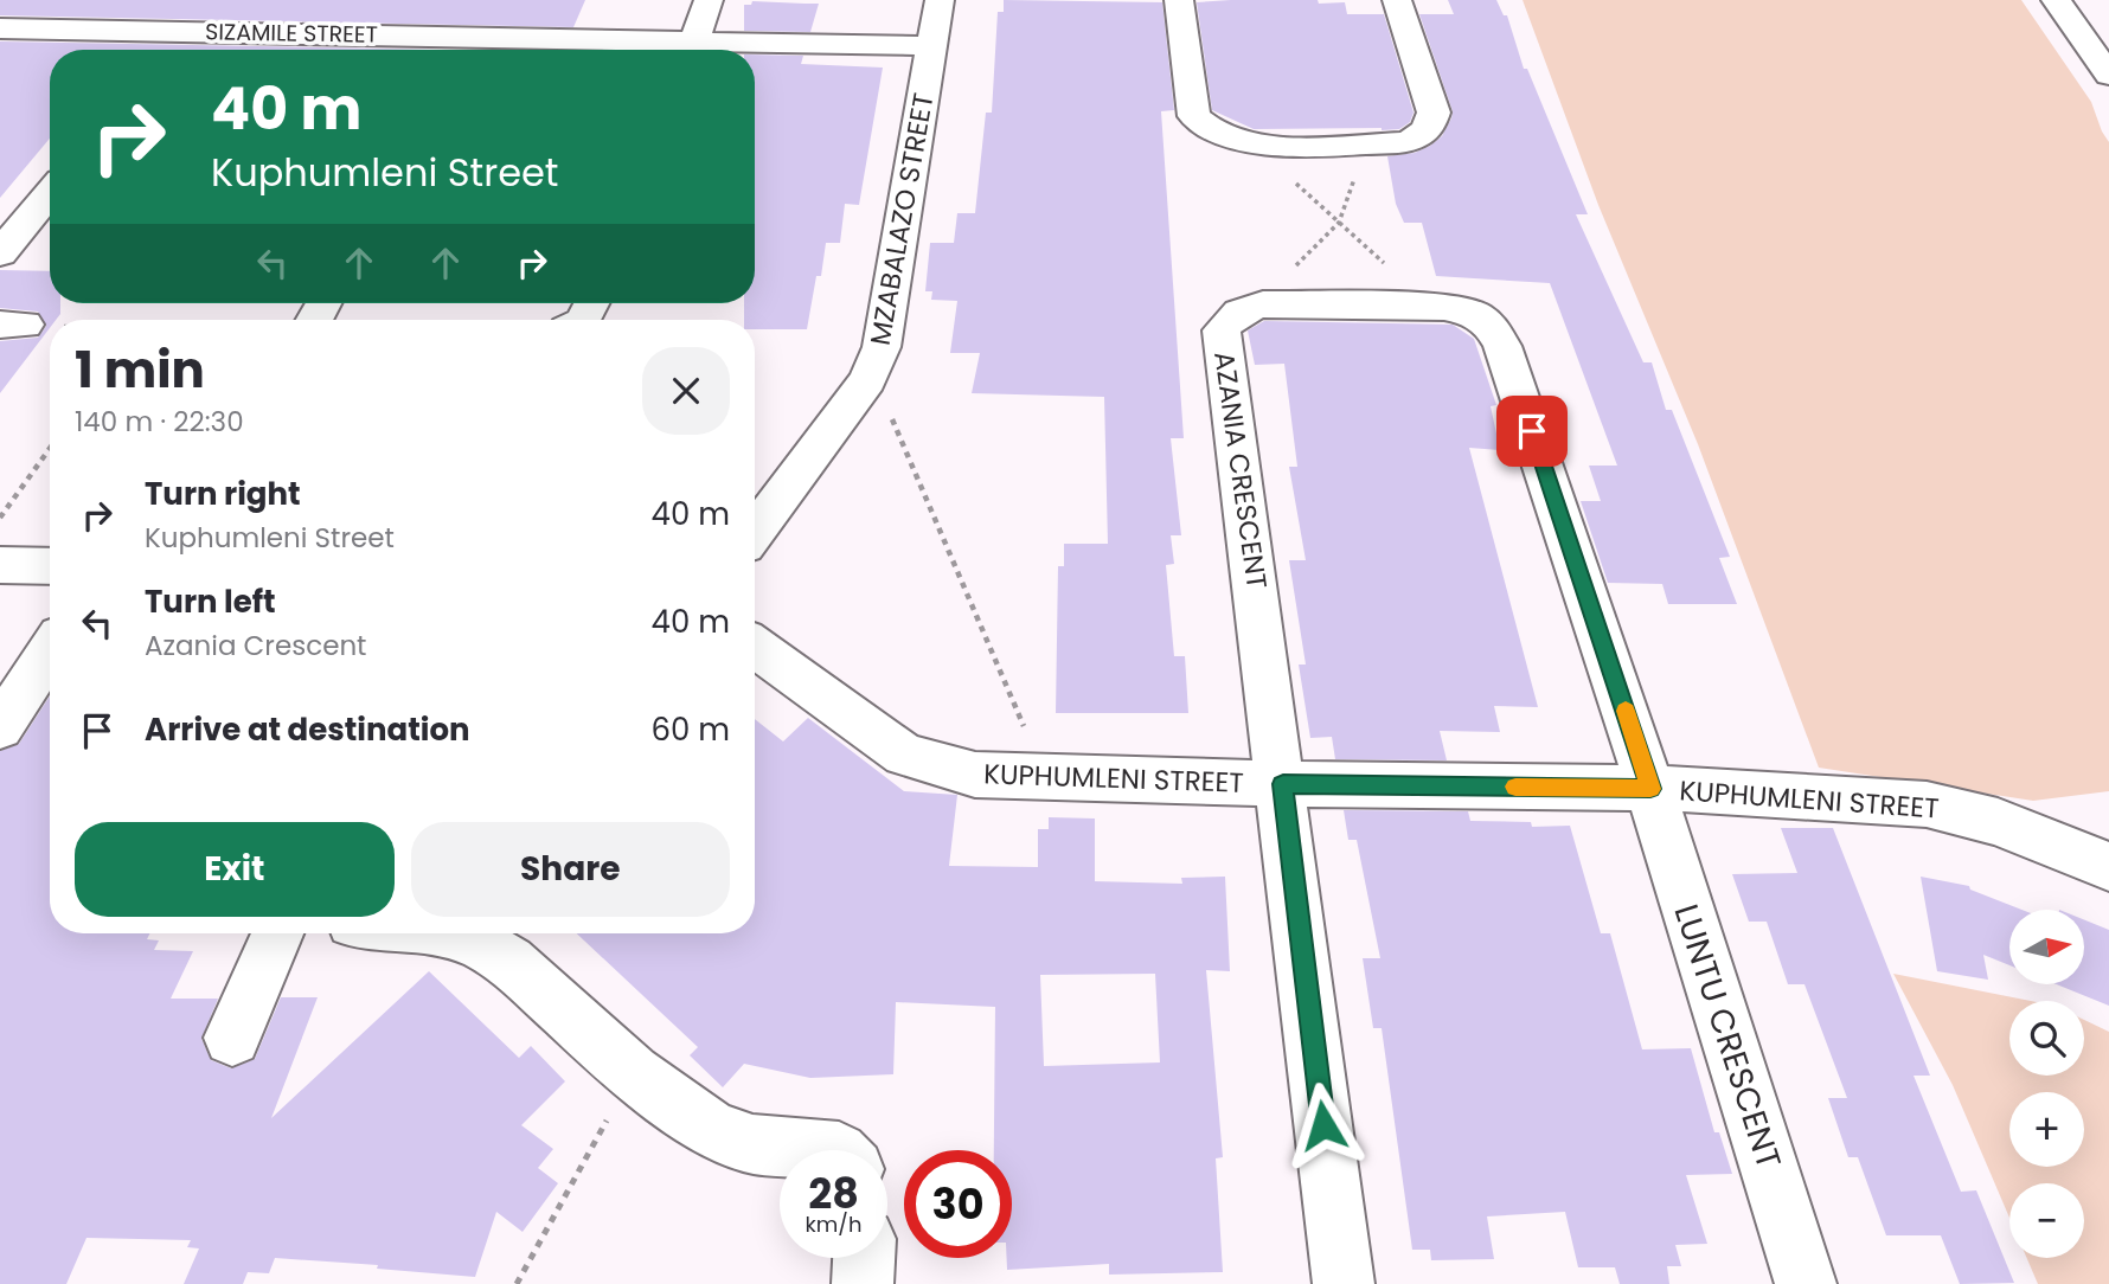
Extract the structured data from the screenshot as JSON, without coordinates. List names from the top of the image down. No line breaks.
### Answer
{"streets":{"street":["SIZAMILE STREET","MZABALAZO STREET","AZANIA CRESCENT","KUPHUMLENI STREET","LUNTU CRESCENT"]},"crossings":[["SIZAMILE STREET","MZABALAZO STREET"],["AZANIA CRESCENT","KUPHUMLENI STREET"],["AZANIA CRESCENT","LUNTU CRESCENT"],["KUPHUMLENI STREET","LUNTU CRESCENT"]],"north":"right","page":{"turn":["40 m","Kuphumleni Street"],"heading":["1 min","140 m · 22:30"],"list":[{"name":"Turn right","note":"Kuphumleni Street","value":"40 m"},{"name":"Turn left","note":"Azania Crescent","value":"40 m"},{"name":"Arrive at destination","value":"60 m"}],"buttons":["Exit","Share"],"map_buttons":["+","−"],"speed":"28 km/h","limit":"30"}}
